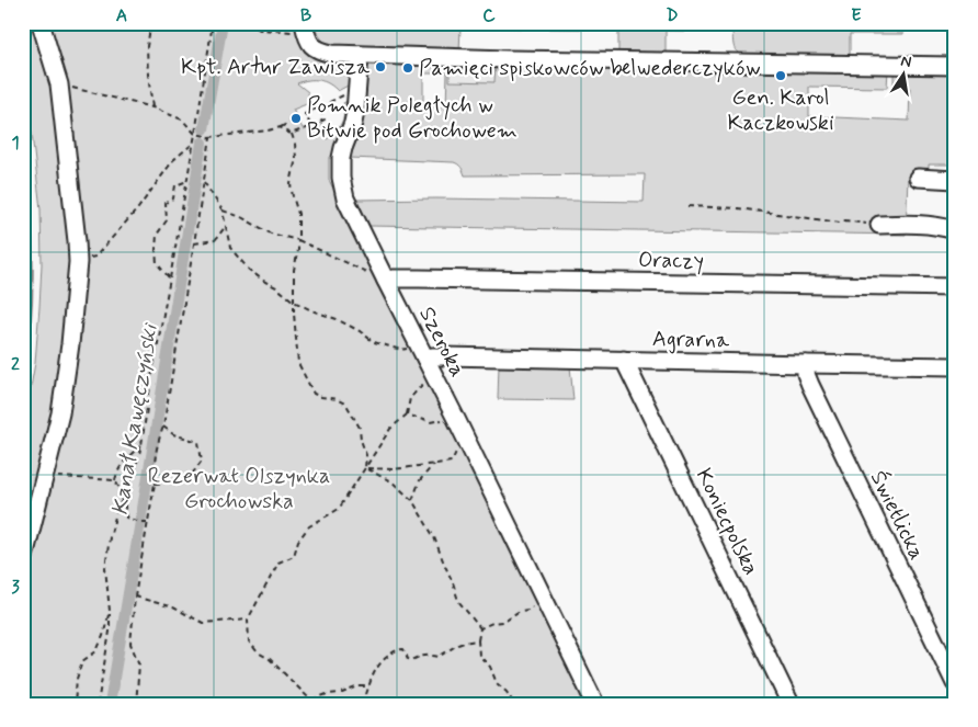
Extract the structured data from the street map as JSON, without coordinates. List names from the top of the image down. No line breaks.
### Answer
{"streets":{"street":["Oraczy","Agrarna","Szeroka","Świetlicka","Koniecpolska"]},"crossings":[["Oraczy","Szeroka"],["Agrarna","Szeroka"],["Agrarna","Świetlicka"],["Agrarna","Koniecpolska"]],"water":["Kanał Kawęczyński"],"parks":["Rezerwat Olszynka Grochowska"],"places":["Kpt. Artur Zawisza","Pamięci spiskowców belwederczyków","Gen. Karol Kaczkowski","Pomnik Poległych w Bitwie pod Grochowem"],"north":"top","grid":{"columns":["A","B","C","D","E"],"rows":["1","2","3"]}}
